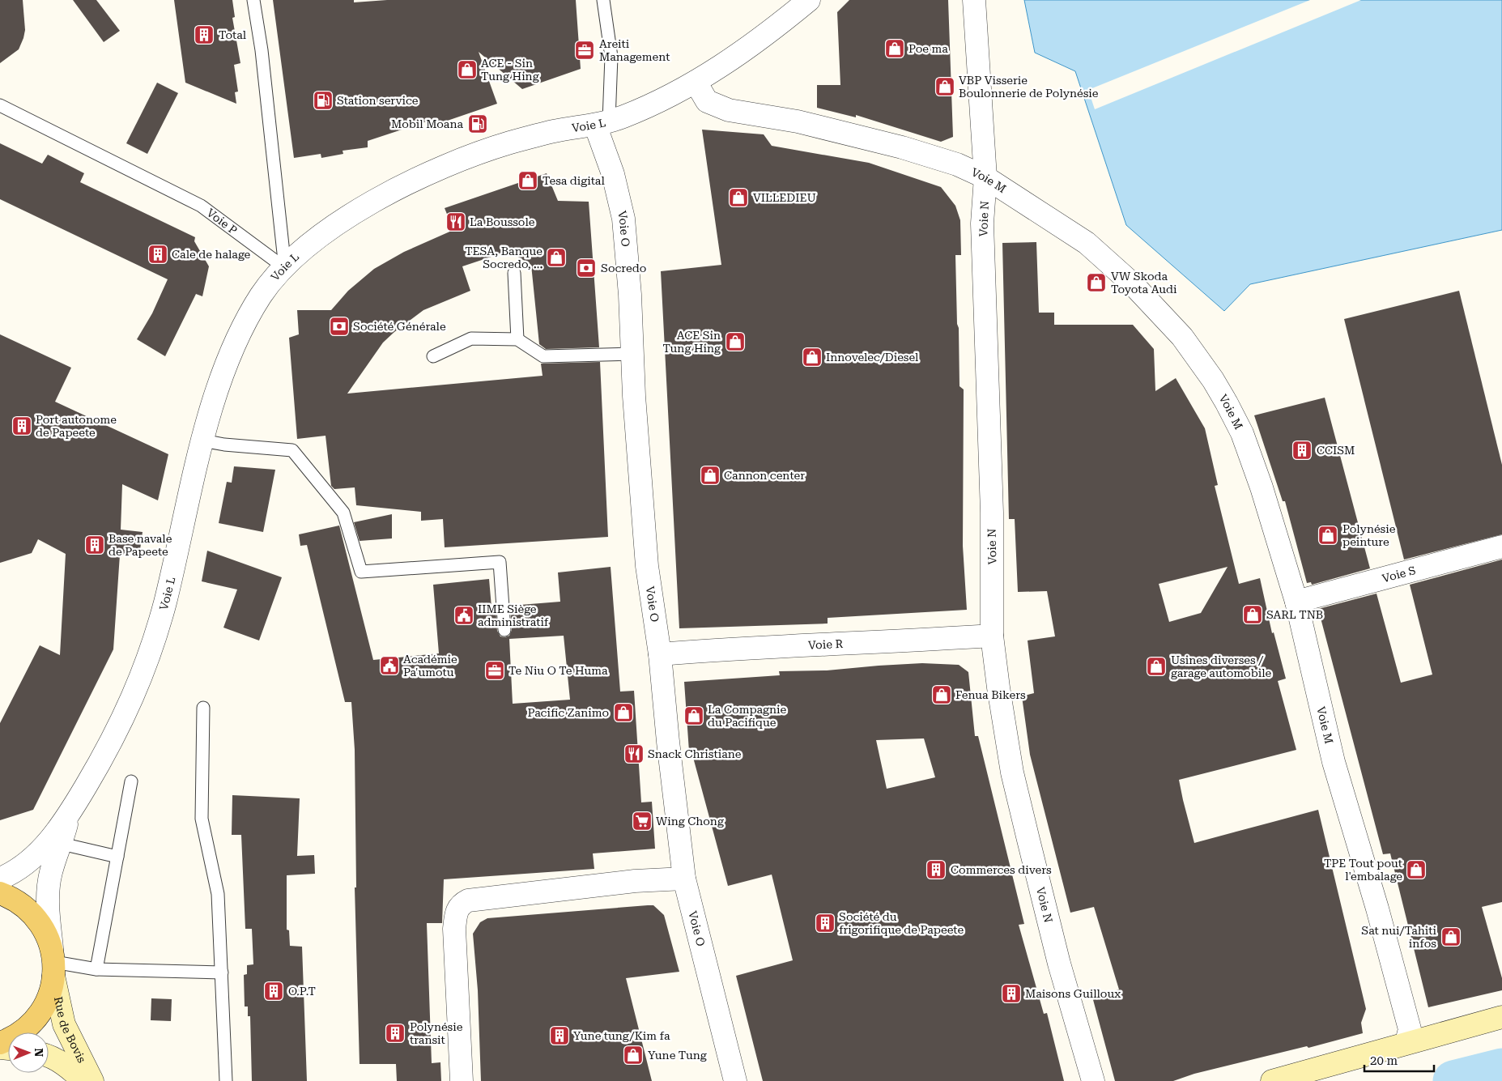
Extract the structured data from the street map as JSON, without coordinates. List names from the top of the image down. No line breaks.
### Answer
{"streets":{"main road":["Rue de Bovis"],"street":["Voie L","Voie M","Voie N","Voie O","Voie S","Voie R"],"lane":["Voie P"]},"crossings":[["Voie L","Voie M"],["Voie L","Voie P"],["Voie L","Voie O"],["Voie M","Voie N"],["Voie M","Voie S"],["Voie N","Voie R"],["Voie O","Voie R"]],"places":{"building":["Total","Cale de halage","Port autonome de Papeete","CCISM","Base navale de Papeete","Commerces divers","Société du frigorifique de Papeete","O.P.T","Maisons Guilloux","Polynésie transit","Yune tung/Kim fa"],"shop":["Poe ma","ACE - Sin Tung Hing","VBP Visserie Boulonnerie de Polynésie","Tesa digital","VILLEDIEU","TESA, Banque Socredo, ...","VW Skoda Toyota Audi","ACE Sin Tung Hing","Innovelec/Diesel","Cannon center","Polynésie peinture","SARL TNB","Usines diverses / garage automobile","Fenua Bikers","Pacific Zanimo","La Compagnie du Pacifique","TPE Tout pout l'embalage","Sat nui/Tahiti infos","Yune Tung"],"office":["Areiti Management","Te Niu O Te Huma"],"fuel station":["Station service","Mobil Moana"],"restaurant":["La Boussole","Snack Christiane"],"bank":["Socredo","Société Générale"],"public building":["IIME Siège administratif","Académie Pa'umotu"],"supermarket":["Wing Chong"]},"scale_bar":"20 m","north":"right"}
